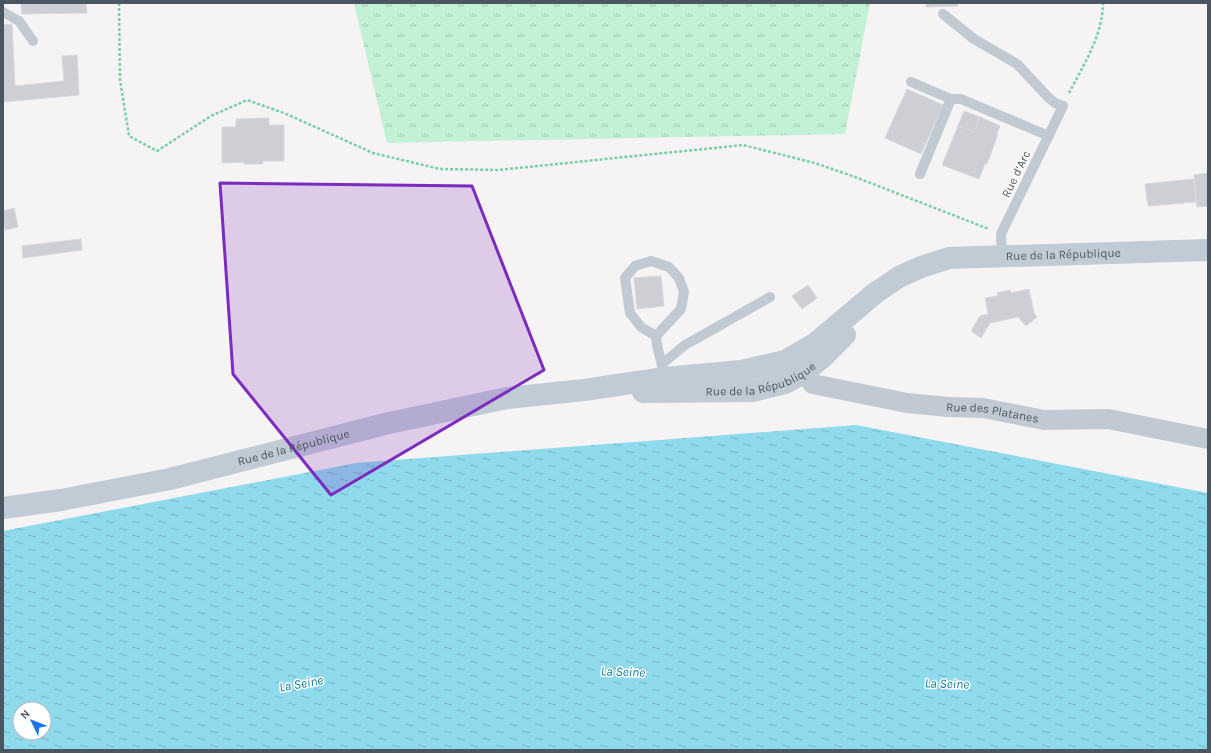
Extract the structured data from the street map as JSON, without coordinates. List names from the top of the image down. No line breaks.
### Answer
{"streets":{"main road":["Rue de la République"],"street":["Rue des Platanes"],"lane":["Rue d’Arc"]},"crossings":[["Rue d’Arc","Rue de la République"],["Rue de la République","Rue des Platanes"]],"water":["La Seine"],"north":"top left"}
